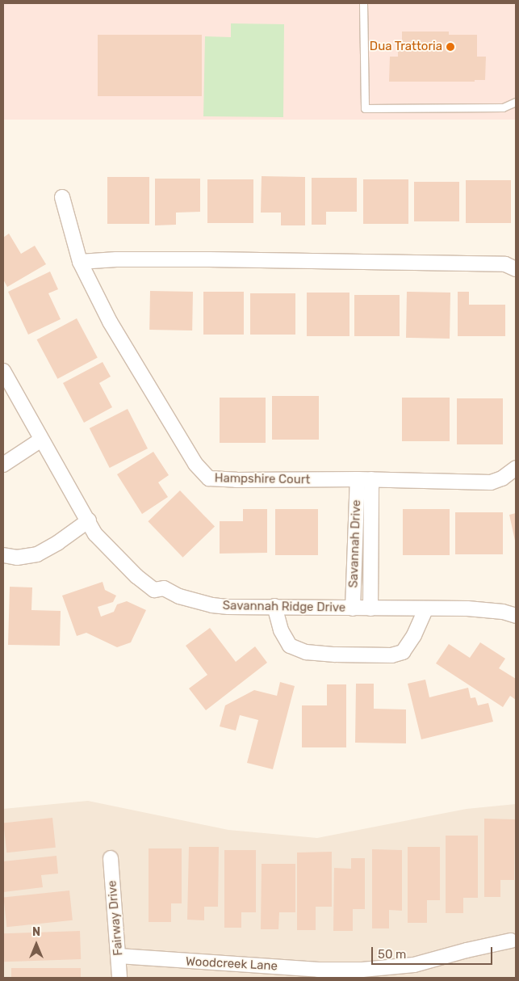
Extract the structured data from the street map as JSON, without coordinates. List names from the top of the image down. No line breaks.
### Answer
{"streets":{"street":["Hampshire Court","Savannah Drive","Savannah Ridge Drive","Fairway Drive","Woodcreek Lane"]},"crossings":[["Hampshire Court","Savannah Drive"],["Savannah Drive","Savannah Ridge Drive"],["Fairway Drive","Woodcreek Lane"]],"places":["Dua Trattoria"],"scale_bar":"50 m","north":"top"}
